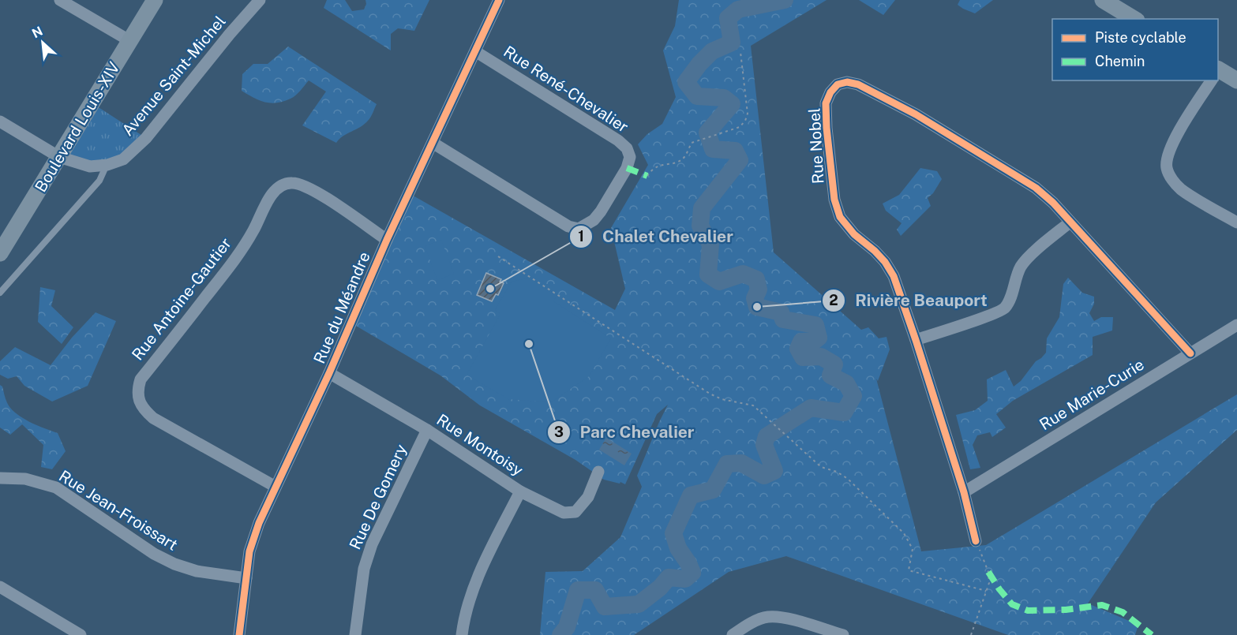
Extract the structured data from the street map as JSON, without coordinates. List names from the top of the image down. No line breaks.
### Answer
{"streets":{"main road":["Boulevard Louis-XIV"],"street":["Avenue Saint-Michel","Rue René-Chevalier","Rue Nobel","Rue Antoine-Gautier","Rue du Méandre","Rue Marie-Curie","Rue Montoisy","Rue De Gomery","Rue Jean-Froissart"]},"crossings":[["Avenue Saint-Michel","Boulevard Louis-XIV"],["Rue René-Chevalier","Rue du Méandre"],["Rue Nobel","Rue Marie-Curie"],["Rue Antoine-Gautier","Rue du Méandre"],["Rue du Méandre","Rue Montoisy"],["Rue du Méandre","Rue Jean-Froissart"],["Rue Montoisy","Rue De Gomery"]],"places":["Chalet Chevalier","Rivière Beauport","Parc Chevalier"],"legend":["Piste cyclable","Chemin"],"north":"top left"}
